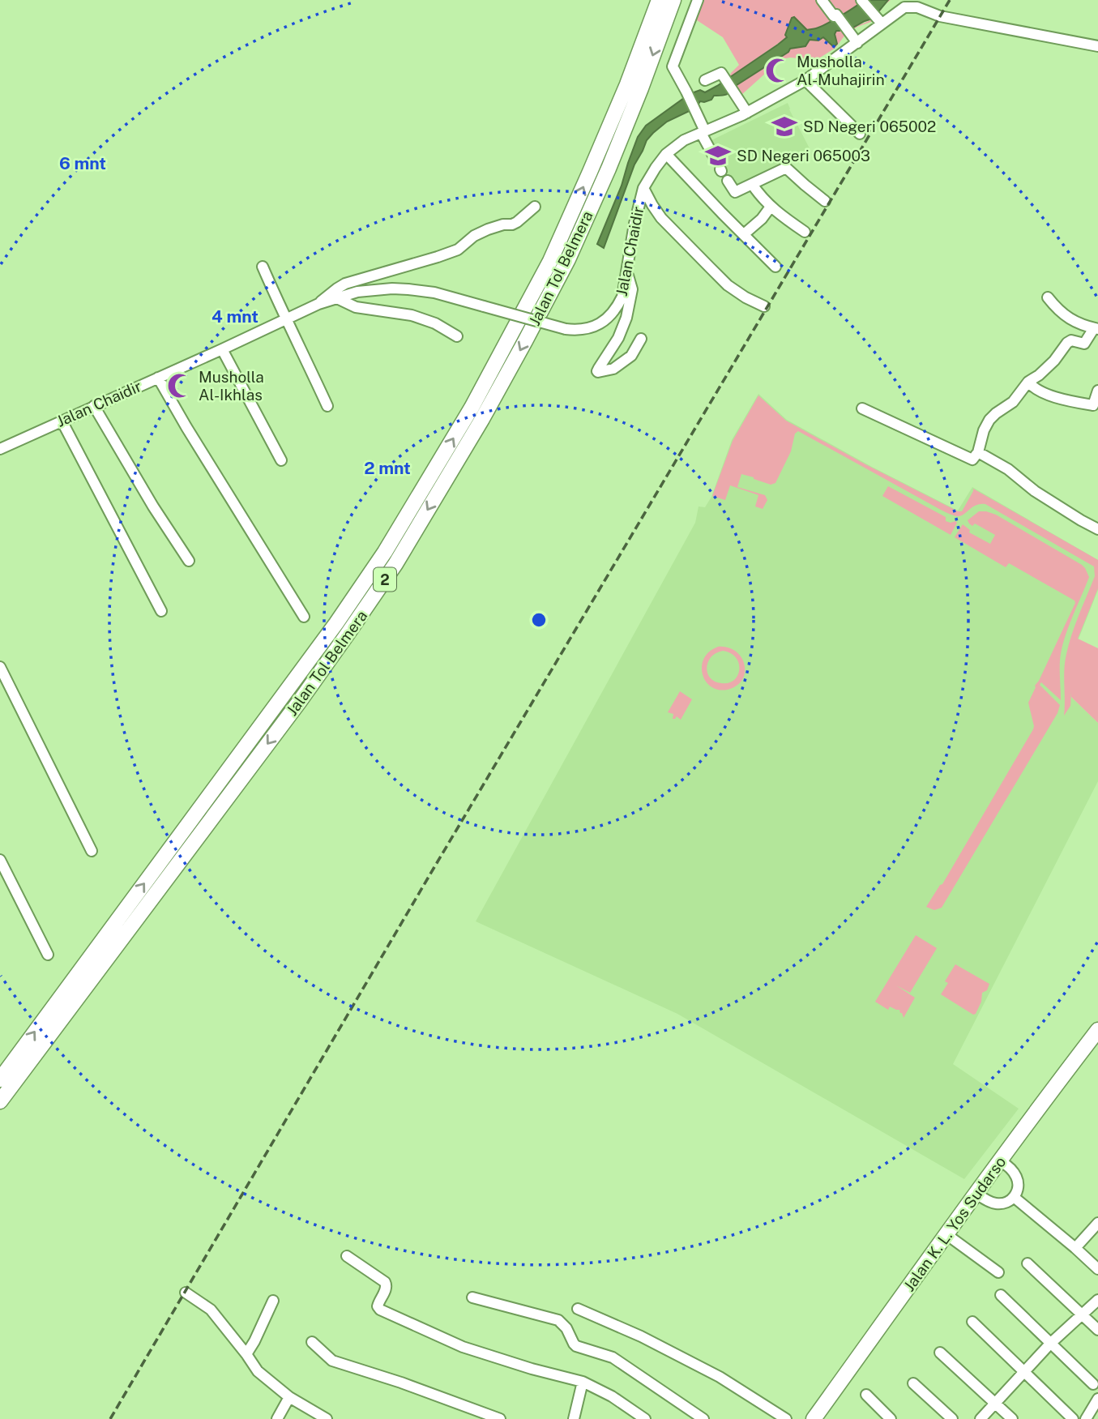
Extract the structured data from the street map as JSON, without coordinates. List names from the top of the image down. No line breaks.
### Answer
{"streets":{"highway":["Jalan Tol Belmera","2","Jalan K. L. Yos Sudarso"],"street":["Jalan Chaidir"]},"places":{"mosque":["Musholla Al-Muhajirin","Musholla Al-Ikhlas"],"school or university":["SD Negeri 065002","SD Negeri 065003"]},"rings":["6 mnt","4 mnt","2 mnt"]}
